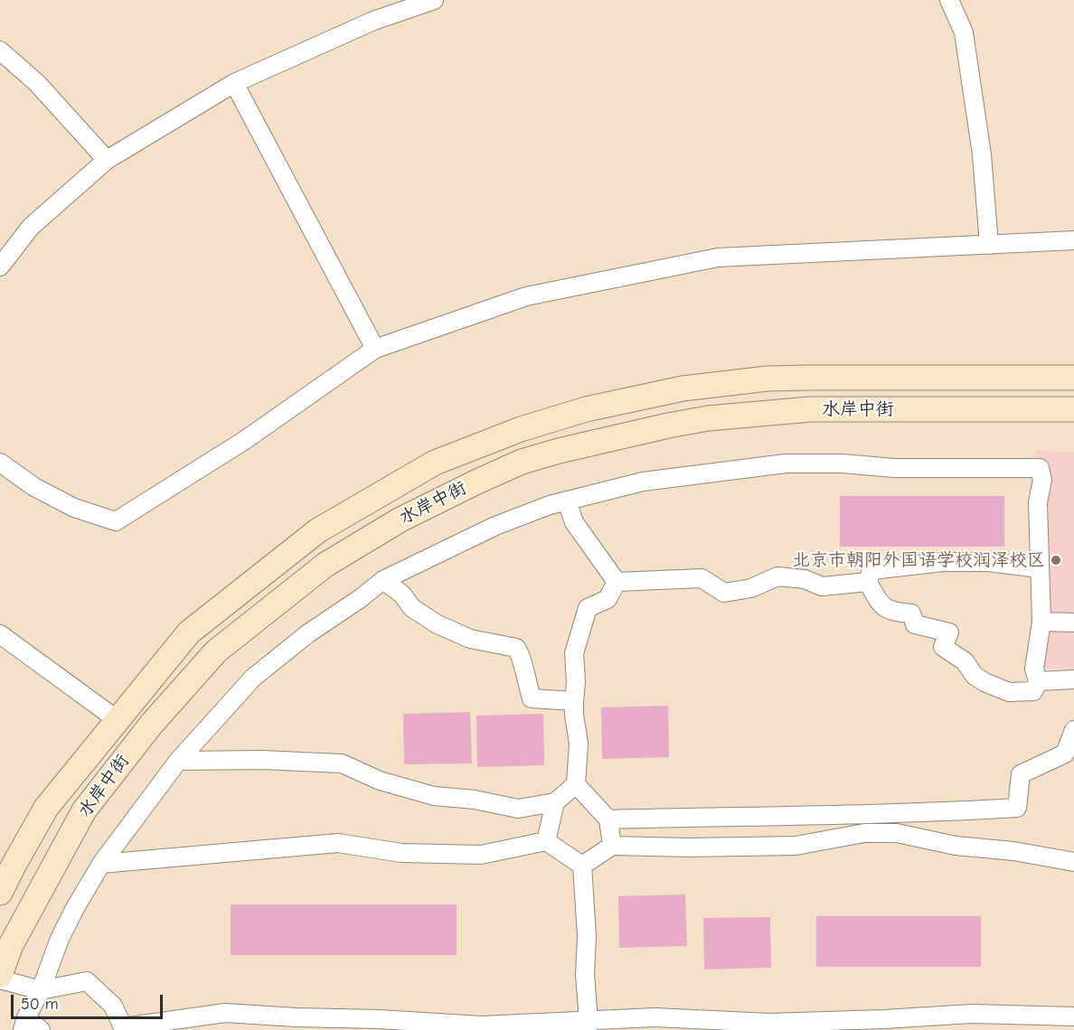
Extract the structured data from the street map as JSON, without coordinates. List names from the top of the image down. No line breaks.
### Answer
{"streets":{"street":["水岸中街"]},"places":["北京市朝阳外国语学校润泽校区"],"scale_bar":"50 m"}
